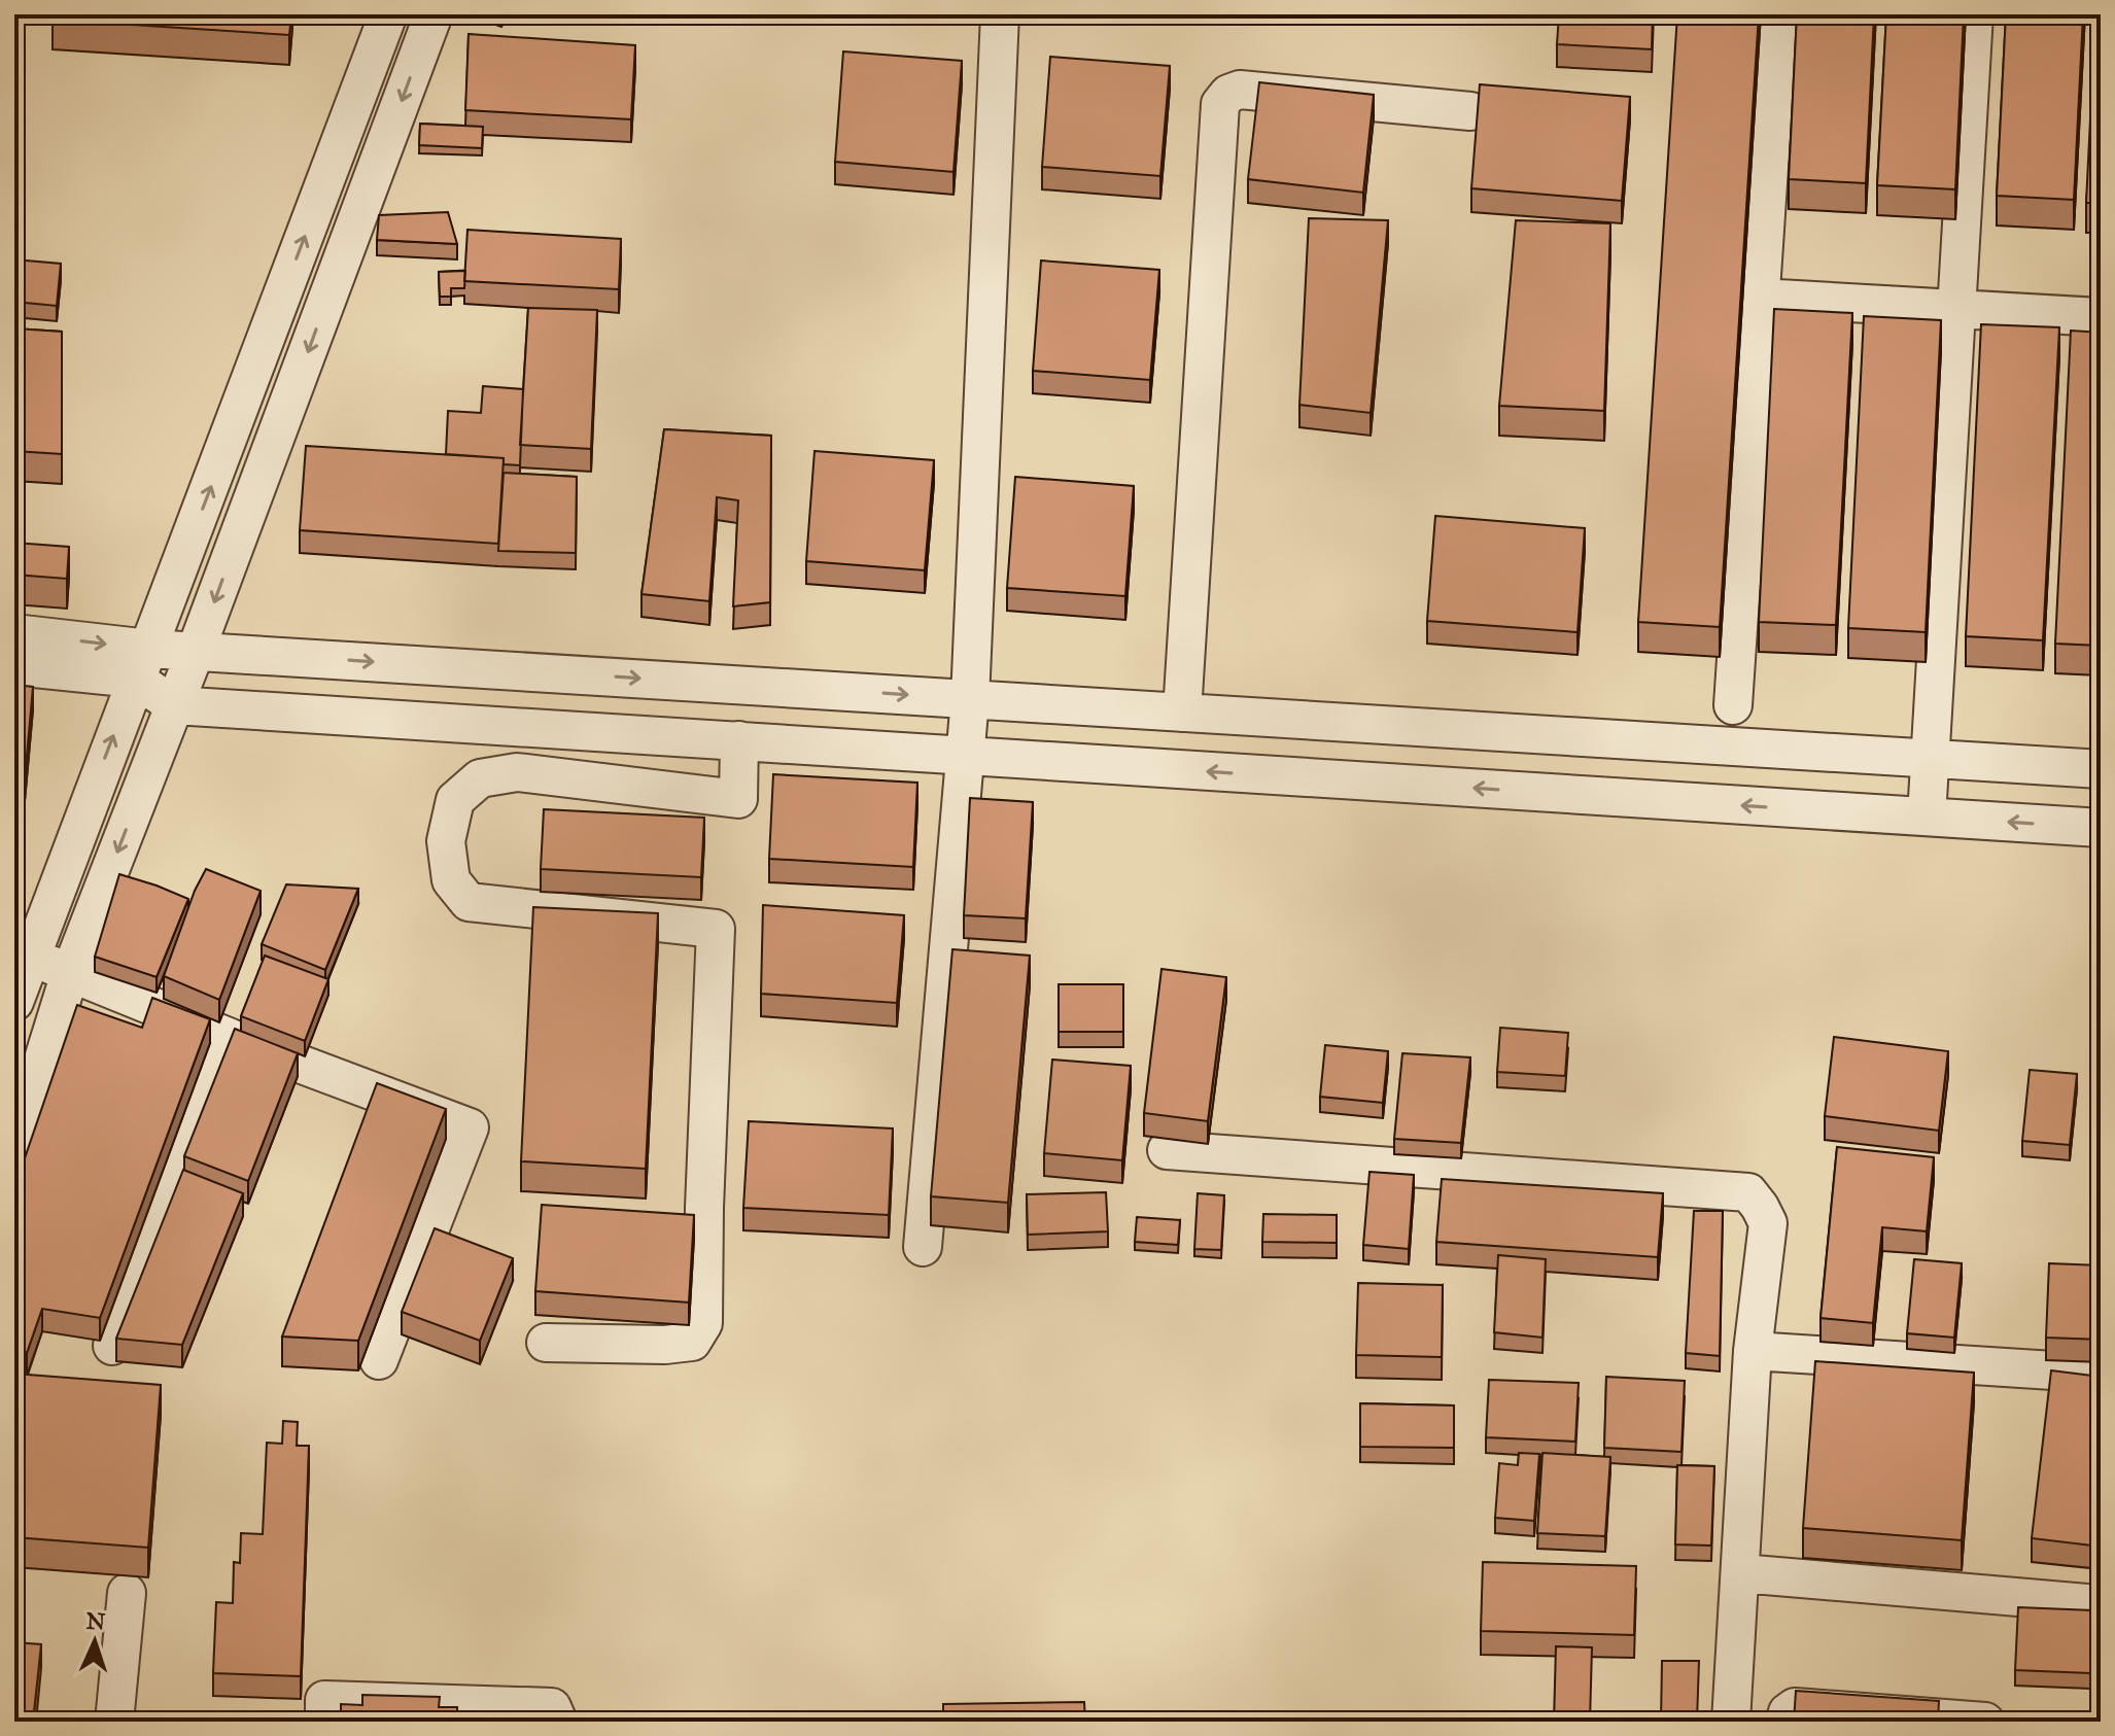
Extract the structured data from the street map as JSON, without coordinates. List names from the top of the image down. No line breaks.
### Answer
{"north":"top"}
